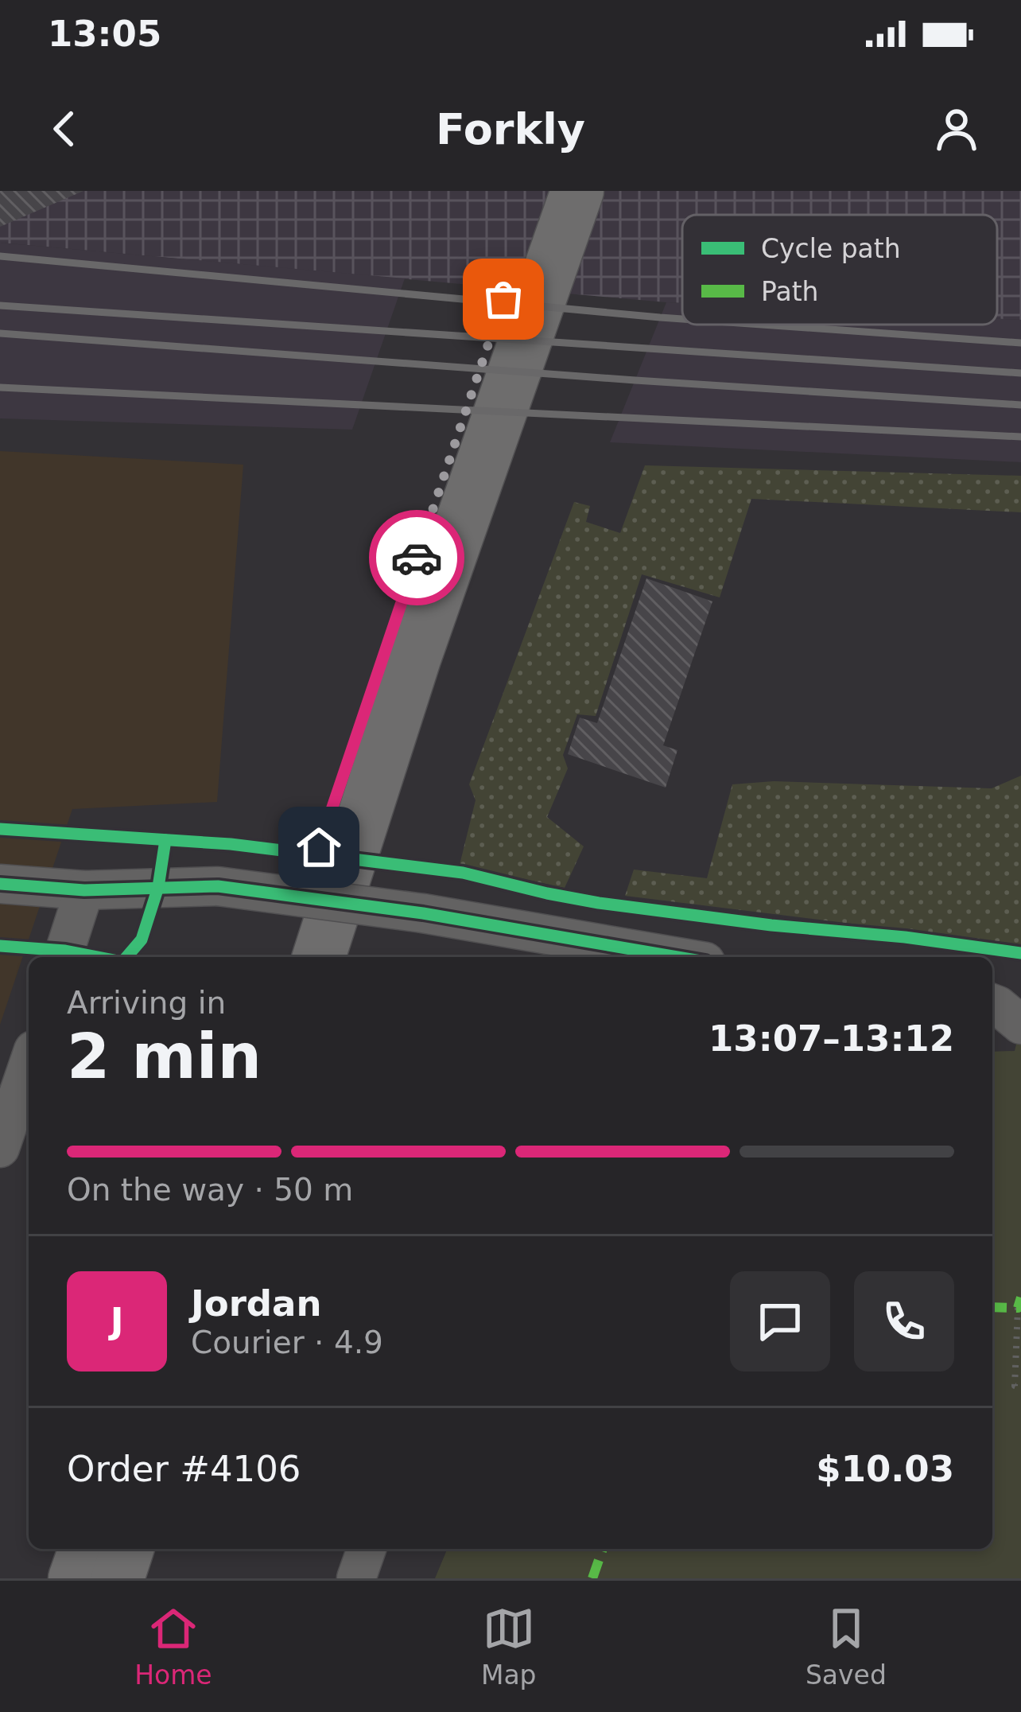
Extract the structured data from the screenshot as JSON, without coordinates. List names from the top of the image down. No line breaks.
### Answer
{"legend":["Cycle path","Path"],"page":{"status":"13:05","header":"Forkly","heading":["2 min","Arriving in","13:07–13:12"],"panel":["Jordan","Courier · 4.9","Order #4106","$10.03"],"bar":"On the way · 50 m","round":"J","tabs":["Home","Map","Saved"]}}
